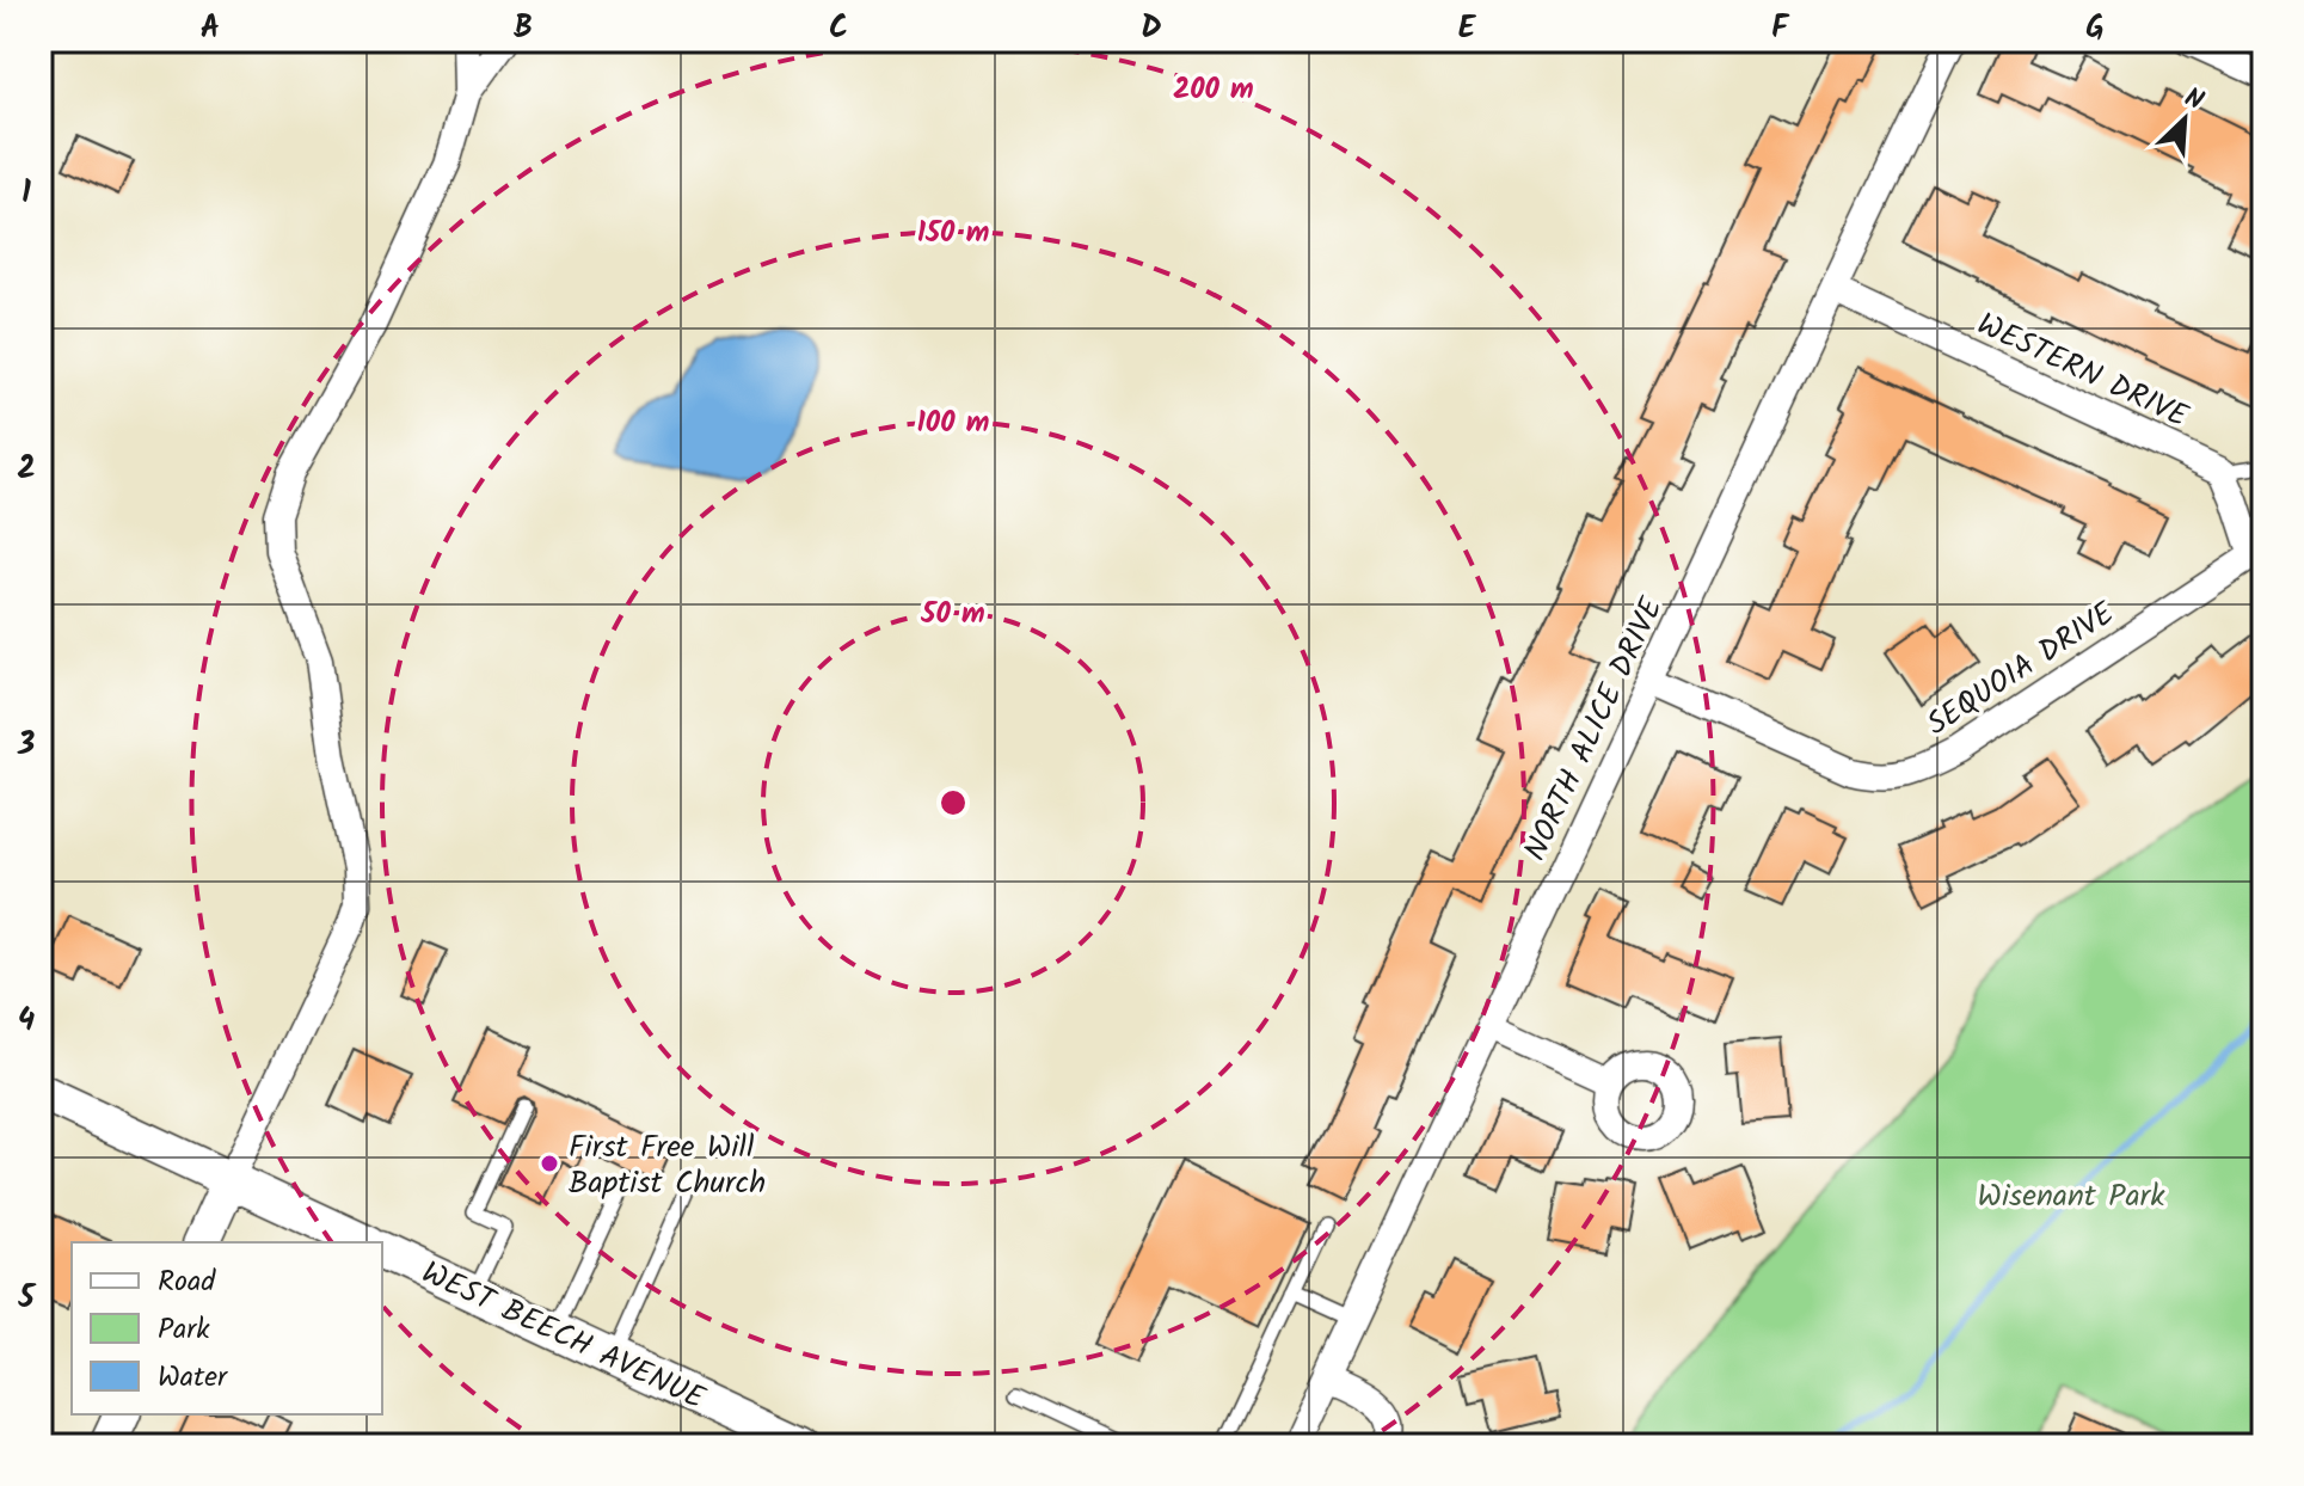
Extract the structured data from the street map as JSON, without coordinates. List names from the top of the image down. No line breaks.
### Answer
{"streets":{"main road":["WEST BEECH AVENUE"],"street":["WESTERN DRIVE","SEQUOIA DRIVE","NORTH ALICE DRIVE"]},"crossings":[["WESTERN DRIVE","NORTH ALICE DRIVE"],["SEQUOIA DRIVE","NORTH ALICE DRIVE"]],"parks":["Wisenant Park"],"places":["First Free Will Baptist Church"],"legend":["Road","Park","Water"],"north":"top right","grid":{"columns":["A","B","C","D","E","F","G"],"rows":["1","2","3","4","5"]},"rings":["200 m","150 m","100 m","50 m"]}
